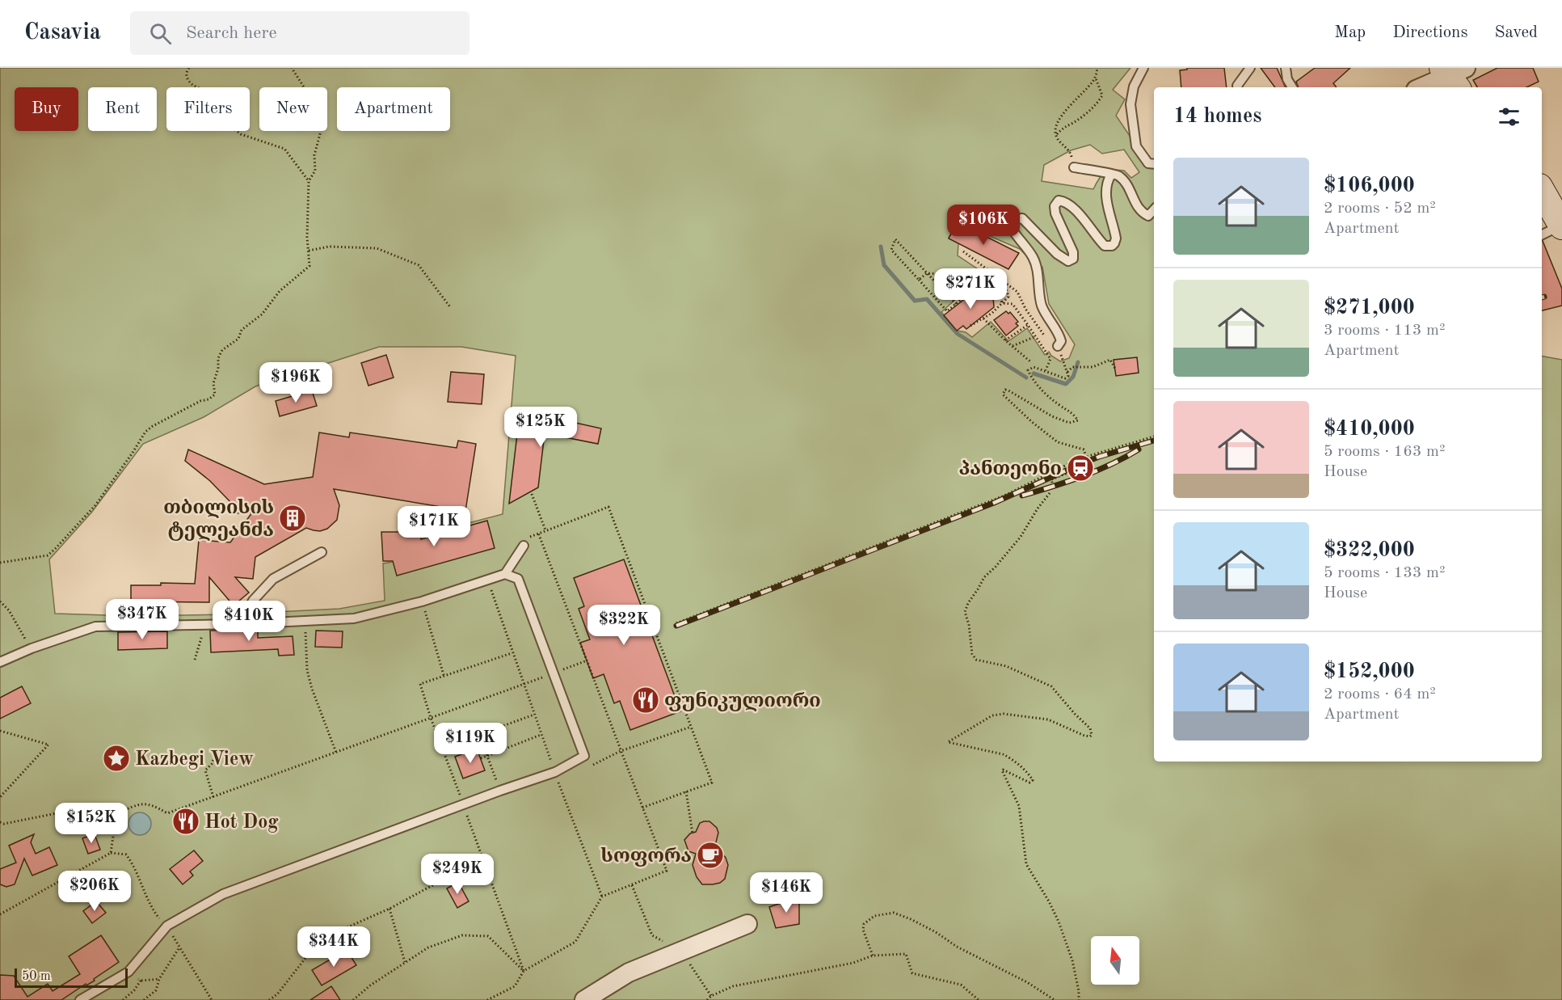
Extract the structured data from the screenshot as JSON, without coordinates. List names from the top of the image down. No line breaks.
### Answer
{"places":{"station":["პანთეონი"],"building":["თბილისის ტელეანძა"],"restaurant":["ფუნიკულიორი","Hot Dog"],"place":["Kazbegi View"],"cafe":["სოფორა"]},"scale_bar":"50 m","north":"top","page":{"header":"Casavia","search":"Search here","nav":["Map","Directions","Saved"],"chip":["Buy","Rent","Filters","New","Apartment"],"heading":"14 homes","list":[{"name":"$106,000","note":"2 rooms · 52 m² · Apartment"},{"name":"$271,000","note":"3 rooms · 113 m² · Apartment"},{"name":"$410,000","note":"5 rooms · 163 m² · House"},{"name":"$322,000","note":"5 rooms · 133 m² · House"},{"name":"$152,000","note":"2 rooms · 64 m² · Apartment"}],"price":["$106K","$271K","$196K","$125K","$171K","$347K","$410K","$322K","$119K","$152K","$249K","$206K","$146K","$344K"],"scale":"50 m"}}
